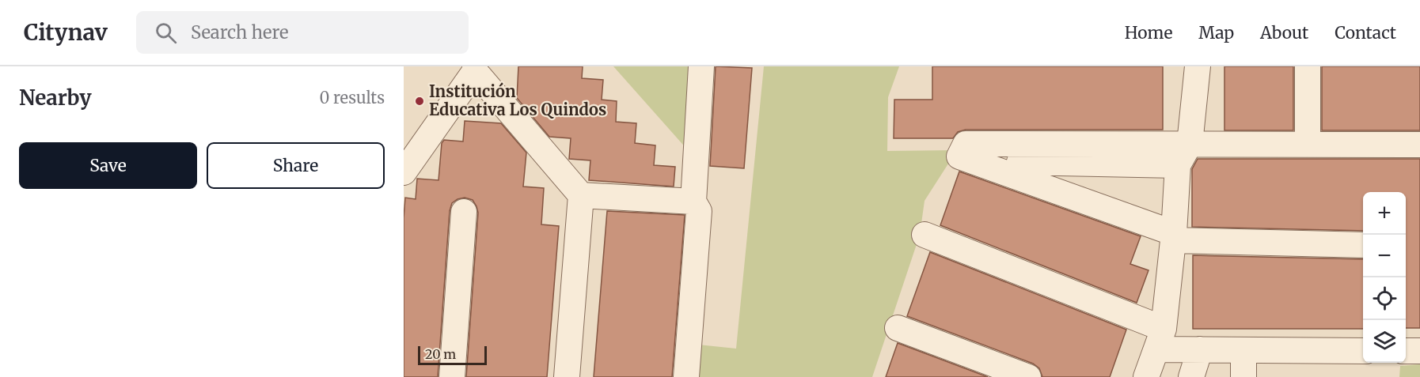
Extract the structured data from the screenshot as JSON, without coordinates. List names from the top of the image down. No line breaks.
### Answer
{"places":["Institución Educativa Los Quindos"],"scale_bar":"20 m","page":{"header":"Citynav","search":"Search here","nav":["Home","Map","About","Contact"],"heading":["Nearby","0 results"],"buttons":["Save","Share"],"map_buttons":["+","−"],"scale":"20 m"}}
